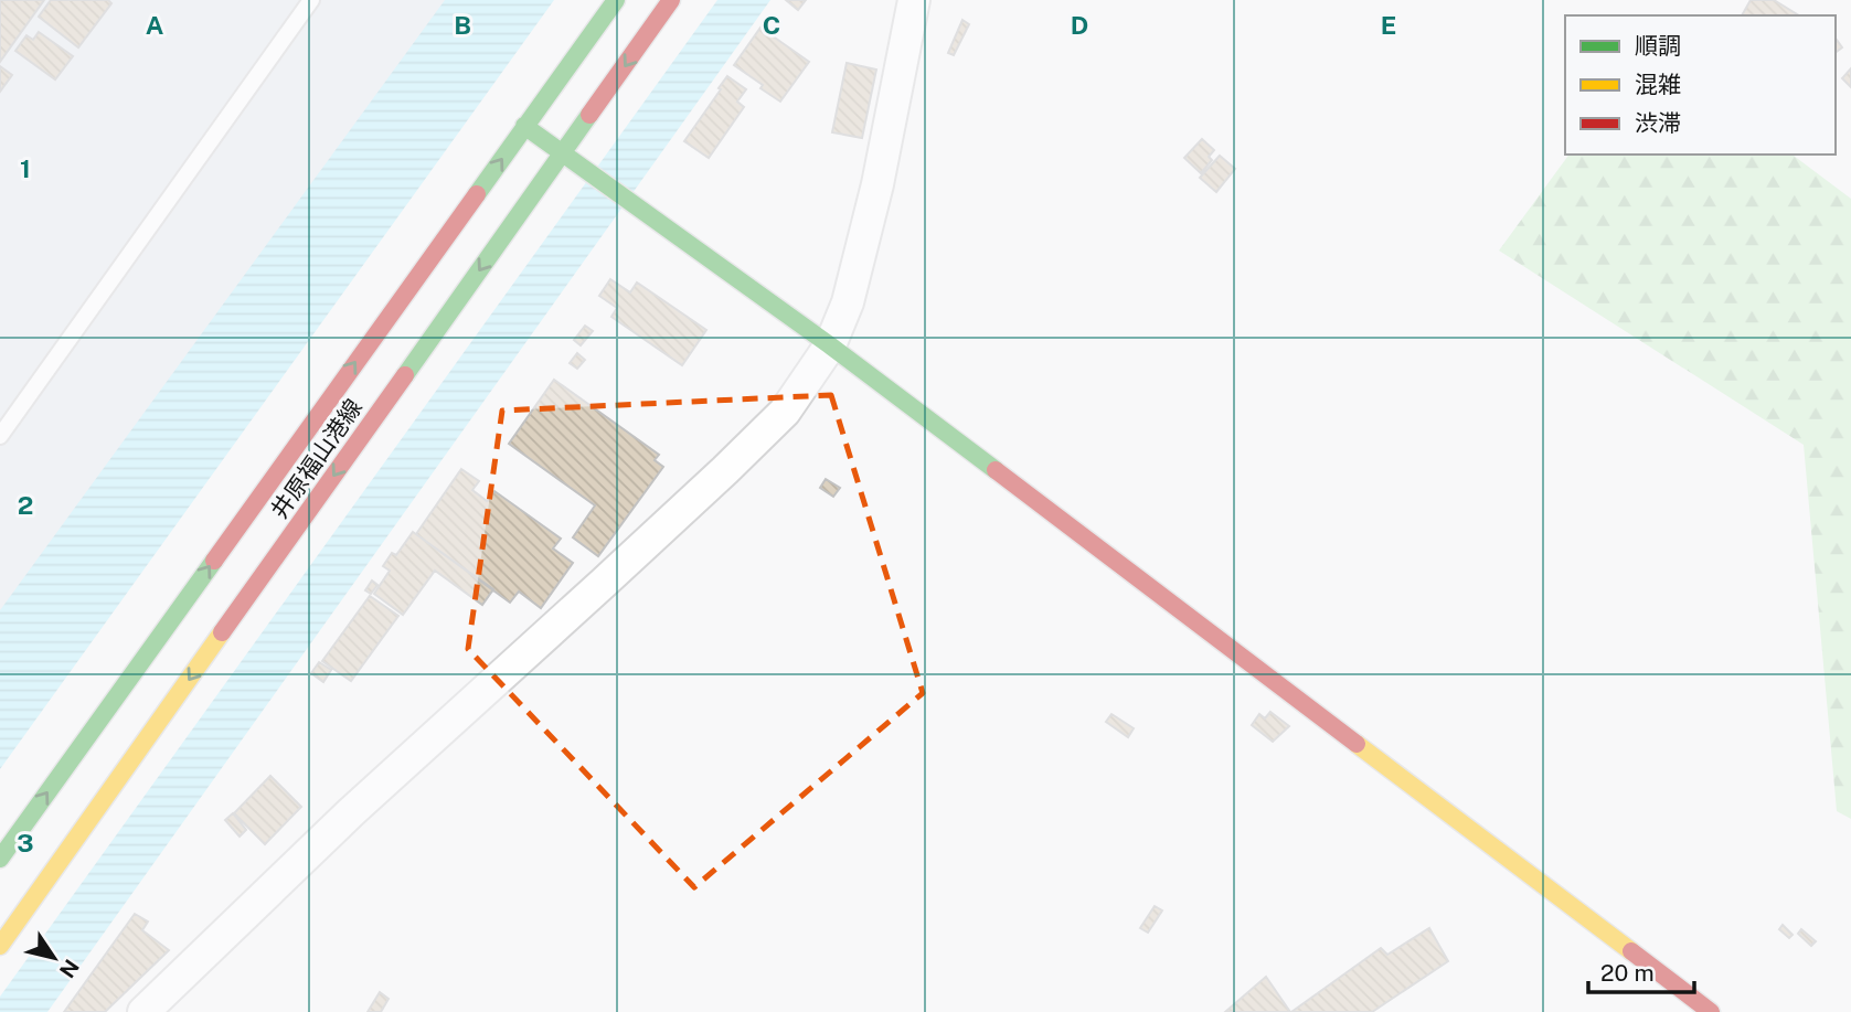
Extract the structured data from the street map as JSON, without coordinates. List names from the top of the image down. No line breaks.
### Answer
{"streets":{"main road":["井原福山港線"]},"legend":["順調","混雑","渋滞"],"scale_bar":"20 m","north":"bottom right","grid":{"columns":["A","B","C","D","E"],"rows":["1","2","3"]}}
